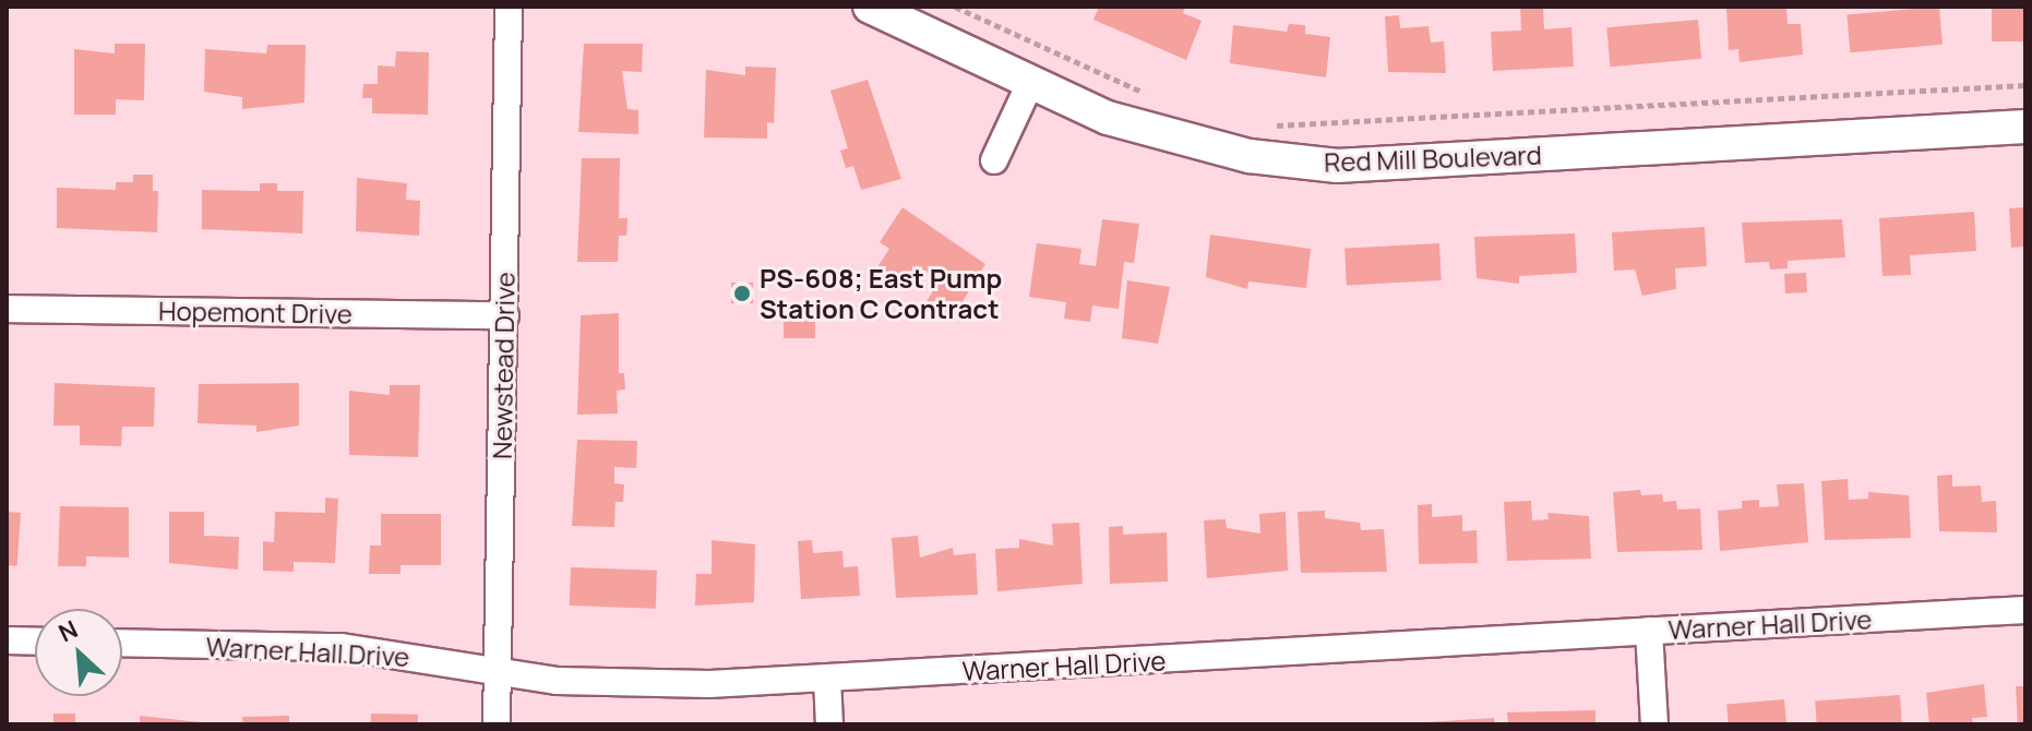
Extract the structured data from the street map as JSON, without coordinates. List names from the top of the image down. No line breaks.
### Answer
{"streets":{"street":["Red Mill Boulevard","Hopemont Drive","Newstead Drive","Warner Hall Drive"]},"crossings":[["Hopemont Drive","Newstead Drive"],["Newstead Drive","Warner Hall Drive"]],"places":["PS-608; East Pump Station C Contract"],"north":"top left"}
